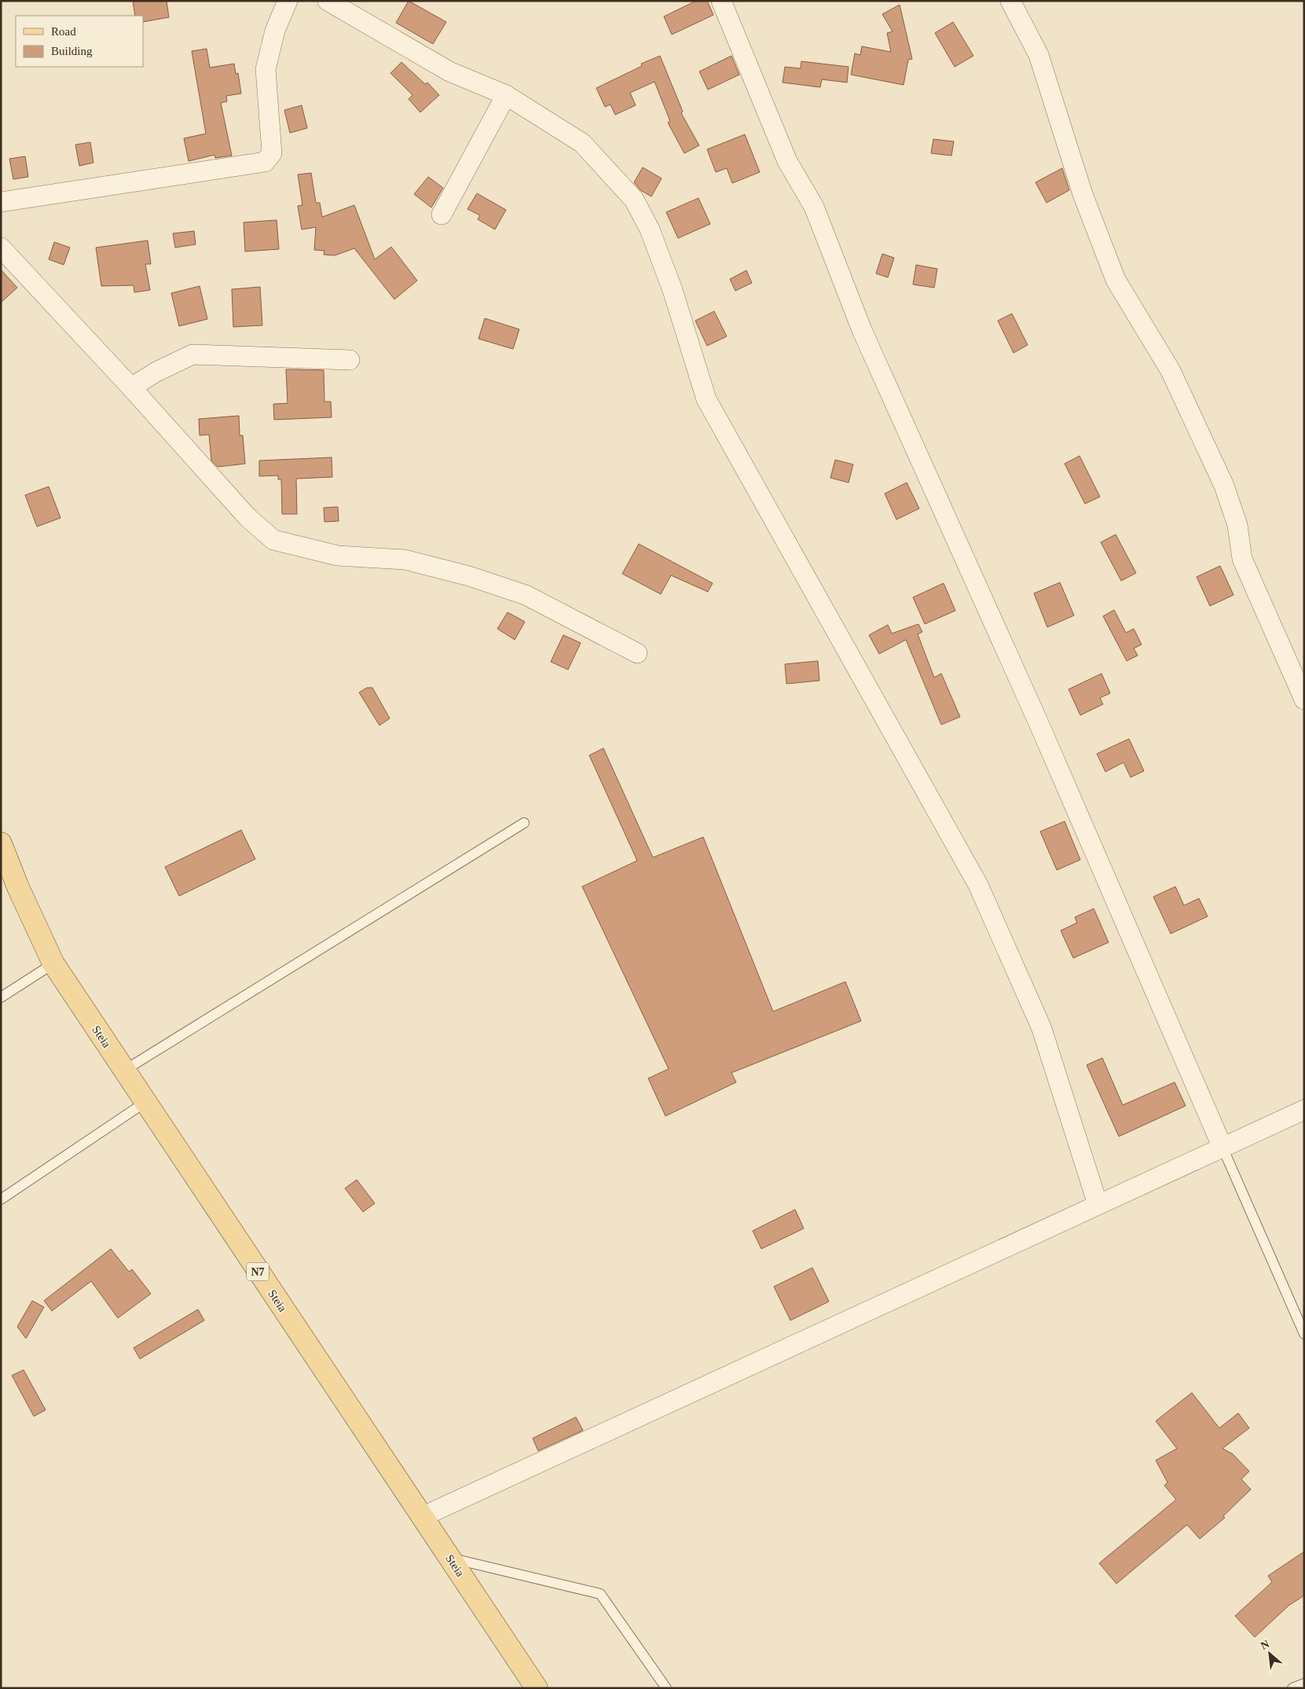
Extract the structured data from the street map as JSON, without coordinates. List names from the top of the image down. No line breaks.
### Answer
{"streets":{"main road":["Steia","N7"]},"legend":["Road","Building"],"north":"top left"}
